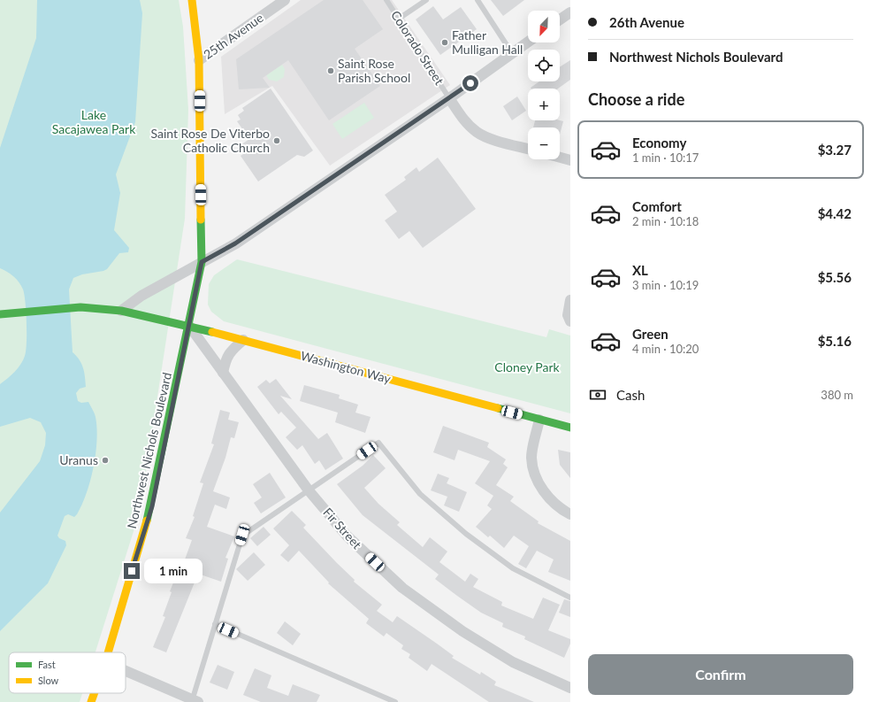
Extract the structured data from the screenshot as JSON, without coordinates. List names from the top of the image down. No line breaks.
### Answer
{"streets":{"main road":["Washington Way","Northwest Nichols Boulevard"],"street":["25th Avenue","Colorado Street","Fir Street"]},"crossings":[["25th Avenue","Northwest Nichols Boulevard"],["Washington Way","Northwest Nichols Boulevard"],["Washington Way","Fir Street"],["Northwest Nichols Boulevard","Fir Street"]],"parks":["Lake Sacajawea Park","Cloney Park"],"places":["Father Mulligan Hall","Saint Rose Parish School","Saint Rose De Viterbo Catholic Church","Uranus"],"legend":["Fast","Slow"],"north":"bottom left","page":{"banner":["26th Avenue","Northwest Nichols Boulevard"],"map_buttons":["+","−"],"heading":"Choose a ride","list":[{"name":"Economy","note":"1 min · 10:17","value":"$3.27"},{"name":"Comfort","note":"2 min · 10:18","value":"$4.42"},{"name":"XL","note":"3 min · 10:19","value":"$5.56"},{"name":"Green","note":"4 min · 10:20","value":"$5.16"}],"pay":["Cash","380 m"],"bubble":"1 min","buttons":"Confirm"}}
